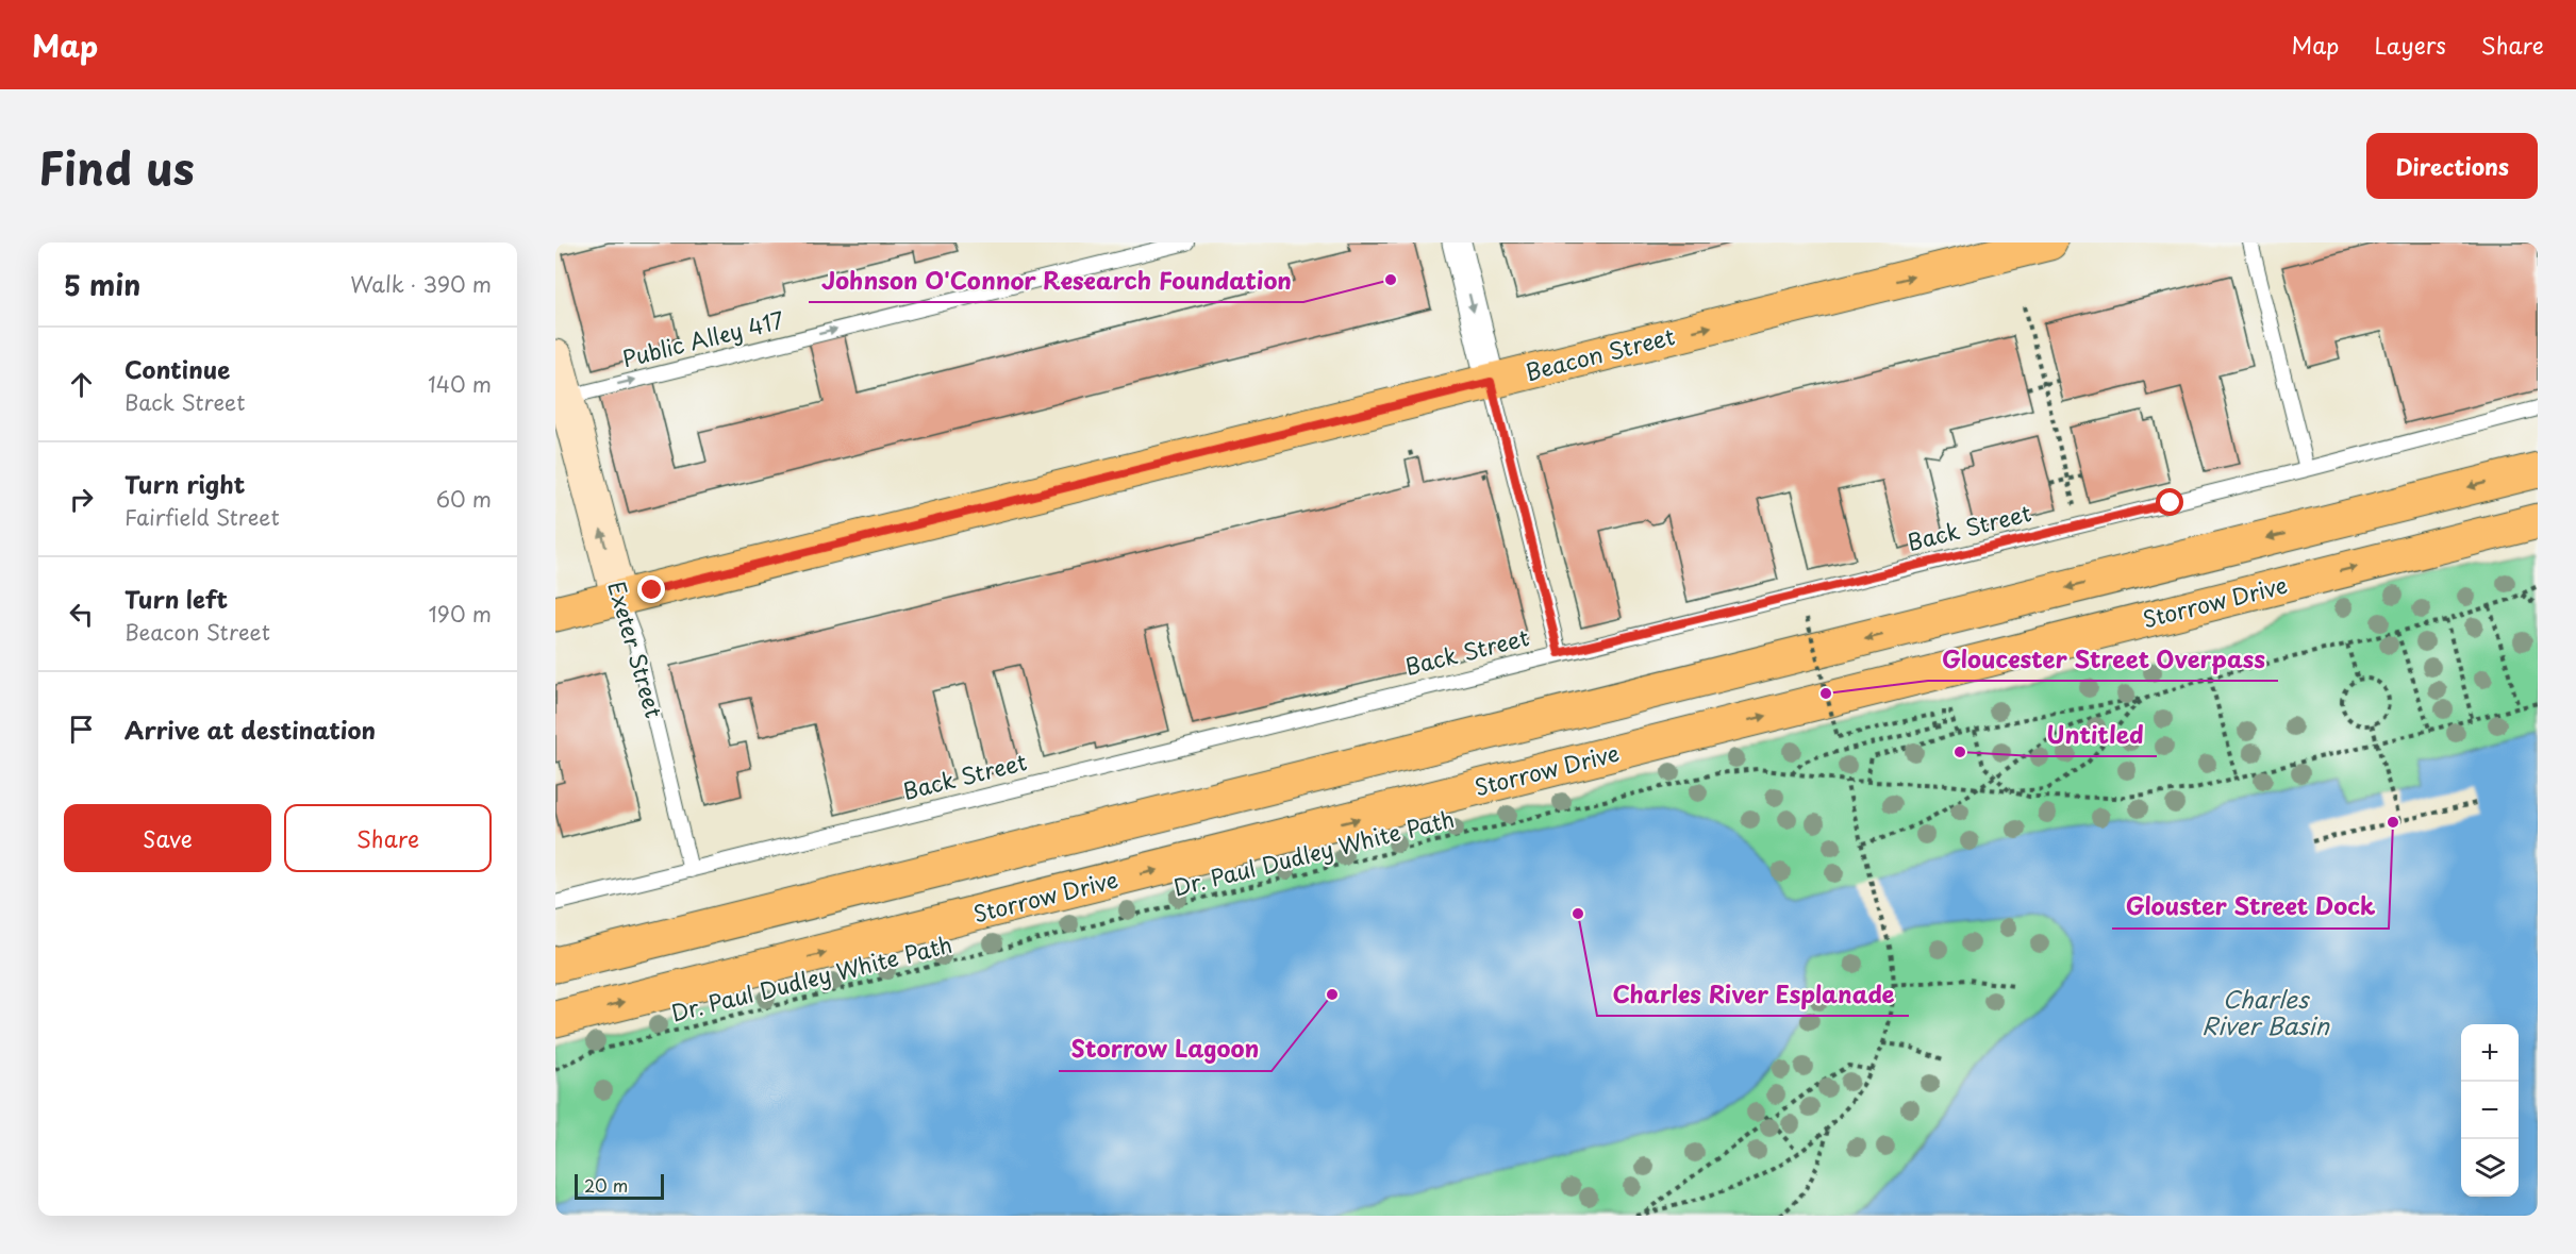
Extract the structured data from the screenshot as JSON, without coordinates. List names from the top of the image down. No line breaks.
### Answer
{"streets":{"main road":["Beacon Street","Storrow Drive","Exeter Street"],"lane":["Public Alley 417","Back Street"],"path":["Dr. Paul Dudley White Path"]},"crossings":[["Public Alley 417","Exeter Street"],["Beacon Street","Exeter Street"],["Back Street","Exeter Street"]],"one_way":["Public Alley 417","Beacon Street","Exeter Street"],"water":["Charles River Basin"],"places":["Johnson O'Connor Research Foundation","Gloucester Street Overpass","Untitled","Glouster Street Dock","Charles River Esplanade","Storrow Lagoon"],"scale_bar":"20 m","page":{"header":"Map","nav":["Map","Layers","Share"],"title":"Find us","buttons":["Directions",["Save","Share"]],"heading":["5 min","Walk · 390 m"],"list":[["Continue","Back Street","140 m"],["Turn right","Fairfield Street","60 m"],["Turn left","Beacon Street","190 m"],"Arrive at destination"],"map_buttons":["+","−"],"scale":"20 m"}}
